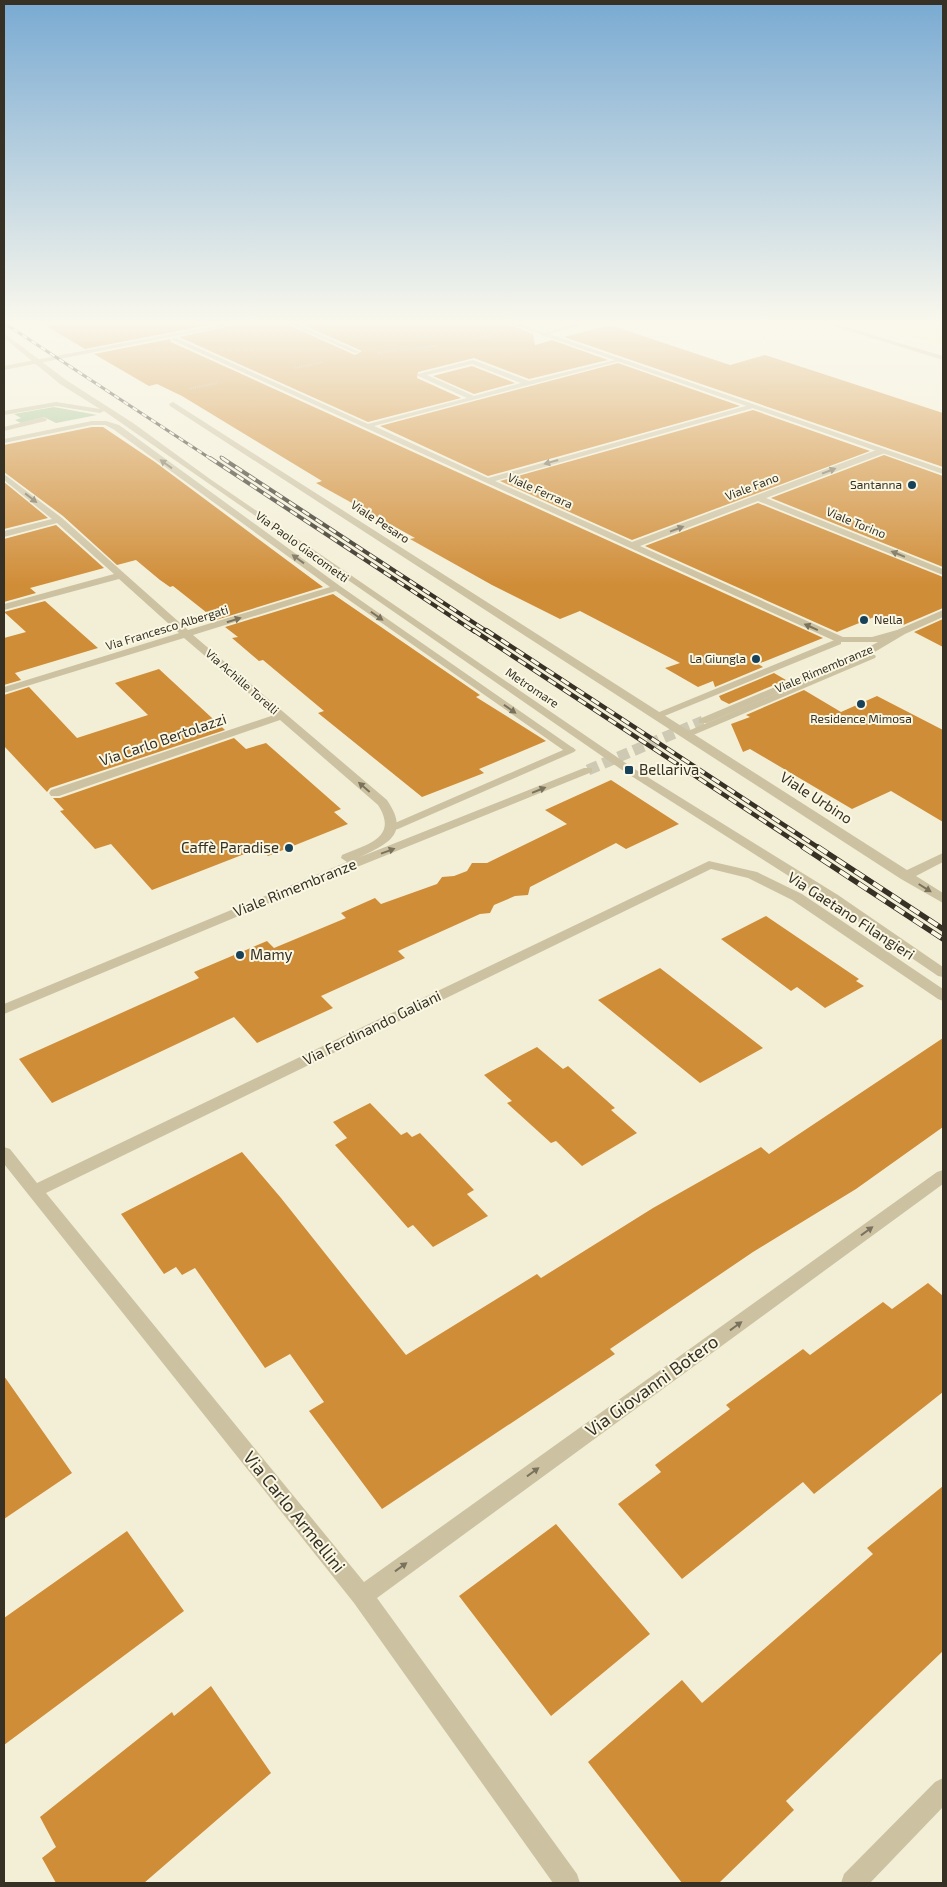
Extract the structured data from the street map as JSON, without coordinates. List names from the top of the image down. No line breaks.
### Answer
{"streets":{"street":["Viale Fano","Viale Ferrara","Viale Pesaro","Viale Torino","Via Paolo Giacometti","Via Francesco Albergati","Viale Rimembranze","Via Achille Torelli","Metromare","Via Carlo Bertolazzi","Viale Urbino","Via Gaetano Filangieri","Via Ferdinando Galiani","Via Giovanni Botero","Via Carlo Armellini"]},"crossings":[["Viale Fano","Viale Ferrara"],["Viale Fano","Viale Torino"],["Viale Ferrara","Viale Rimembranze"],["Viale Pesaro","Viale Urbino"],["Via Paolo Giacometti","Via Francesco Albergati"],["Via Paolo Giacometti","Via Achille Torelli"],["Via Francesco Albergati","Via Achille Torelli"],["Via Achille Torelli","Via Carlo Bertolazzi"],["Via Gaetano Filangieri","Via Ferdinando Galiani"],["Via Ferdinando Galiani","Via Carlo Armellini"],["Via Giovanni Botero","Via Carlo Armellini"]],"one_way":["Viale Ferrara","Via Francesco Albergati","Via Giovanni Botero"],"places":{"other":["Santanna","Nella","La Giungla","Residence Mimosa","Caffè Paradise","Mamy"],"transit":["Bellariva"]}}
